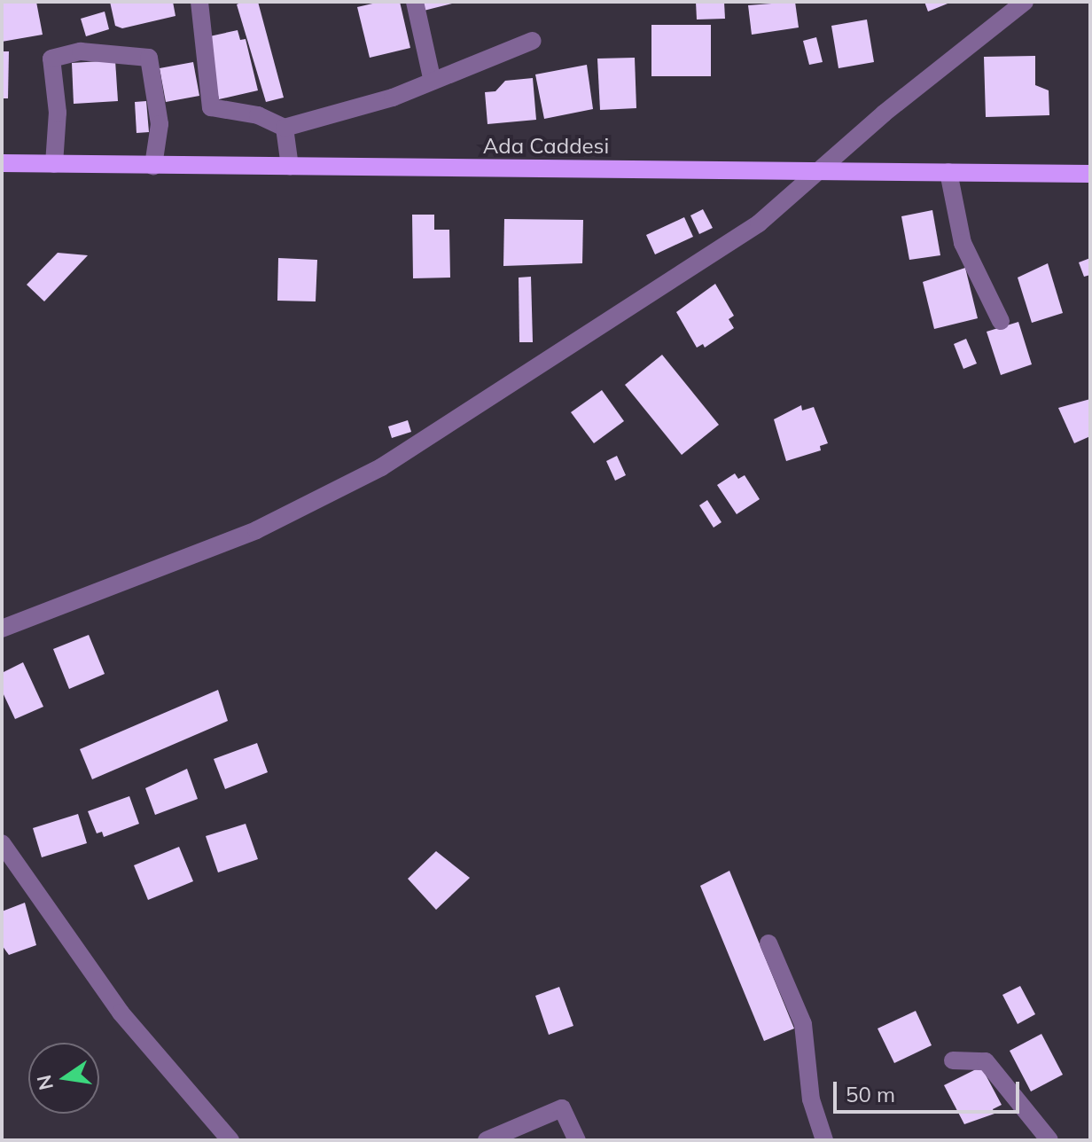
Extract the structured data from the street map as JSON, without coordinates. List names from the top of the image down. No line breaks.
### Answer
{"streets":{"main road":["Ada Caddesi"]},"scale_bar":"50 m","north":"left"}
